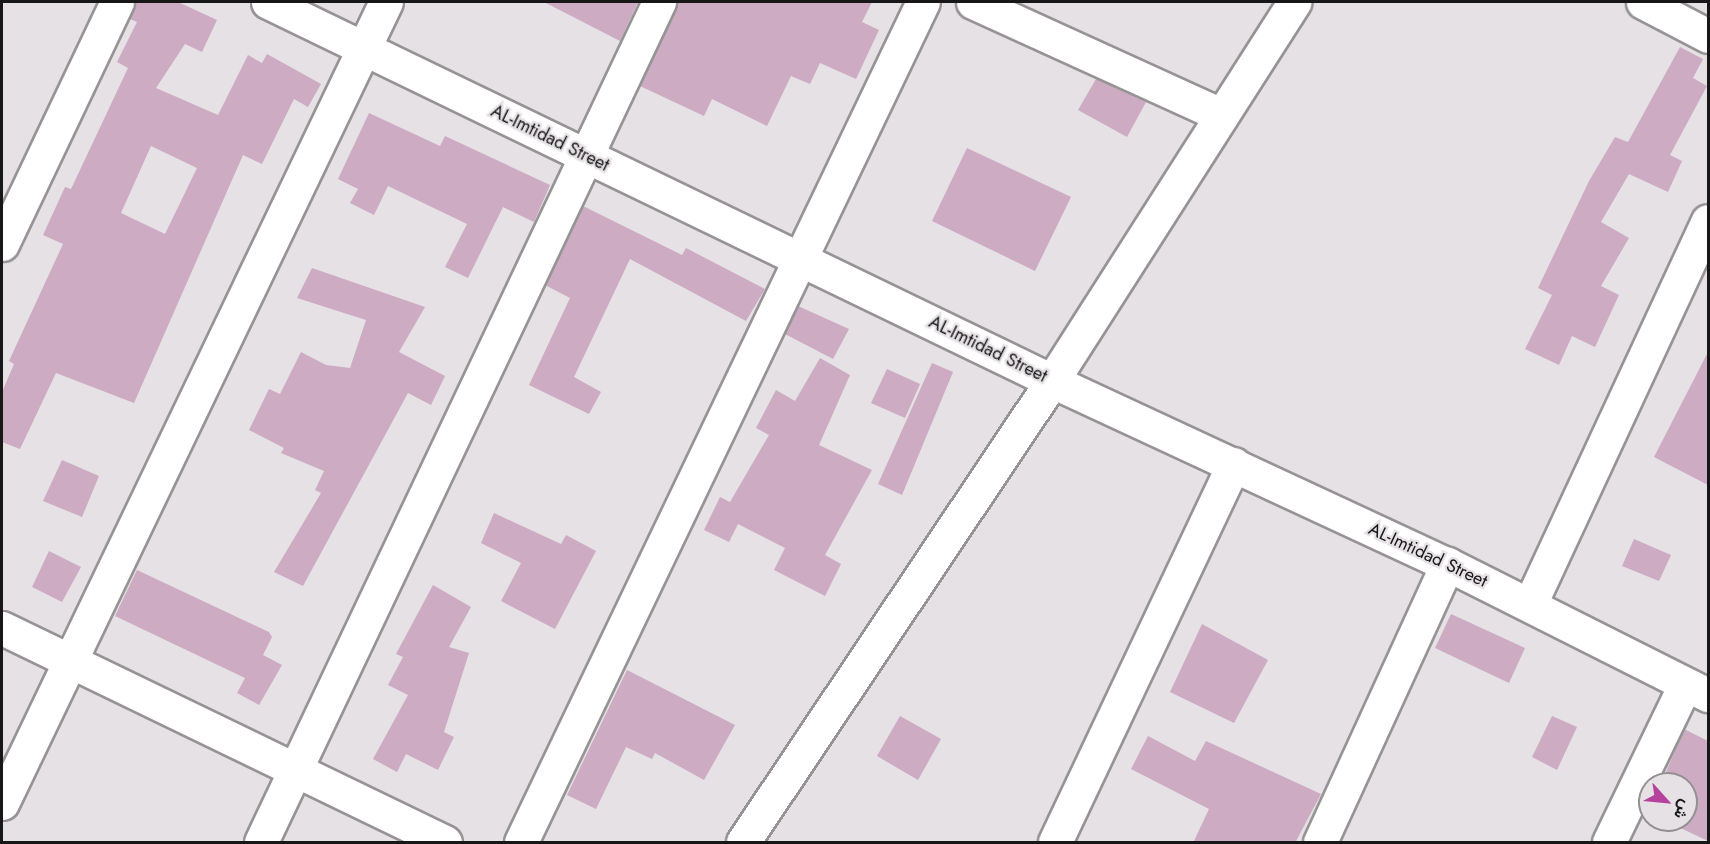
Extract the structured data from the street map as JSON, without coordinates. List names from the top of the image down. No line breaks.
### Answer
{"streets":{"street":["AL-Imtidad Street"]},"north":"bottom right"}
